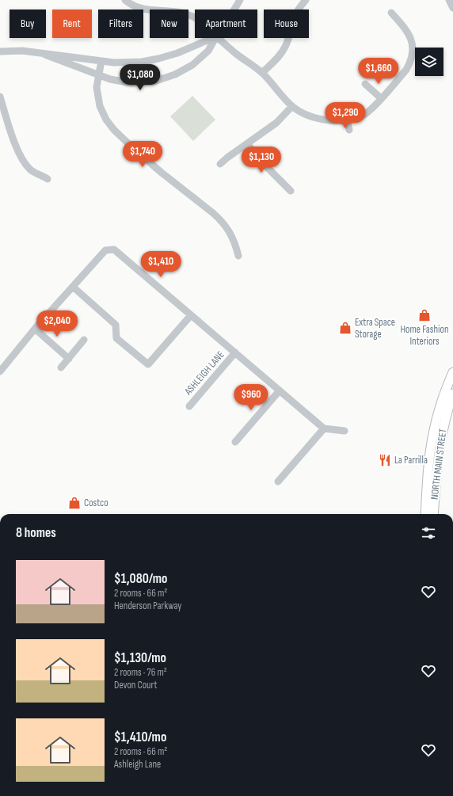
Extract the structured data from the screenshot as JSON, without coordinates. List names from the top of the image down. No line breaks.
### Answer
{"streets":{"main road":["NORTH MAIN STREET"],"street":["ASHLEIGH LANE"]},"places":{"shop":["Home Fashion Interiors","Extra Space Storage","Costco"],"restaurant":["La Parrilla"]},"page":{"chip":["Buy","Rent","Filters","New","Apartment","House"],"price":["$1,660","$1,080","$1,290","$1,740","$1,130","$1,410","$2,040","$960"],"heading":"8 homes","list":[{"name":"$1,080/mo","note":"2 rooms · 66 m² · Henderson Parkway"},{"name":"$1,130/mo","note":"2 rooms · 76 m² · Devon Court"},{"name":"$1,410/mo","note":"2 rooms · 66 m² · Ashleigh Lane"}]}}
